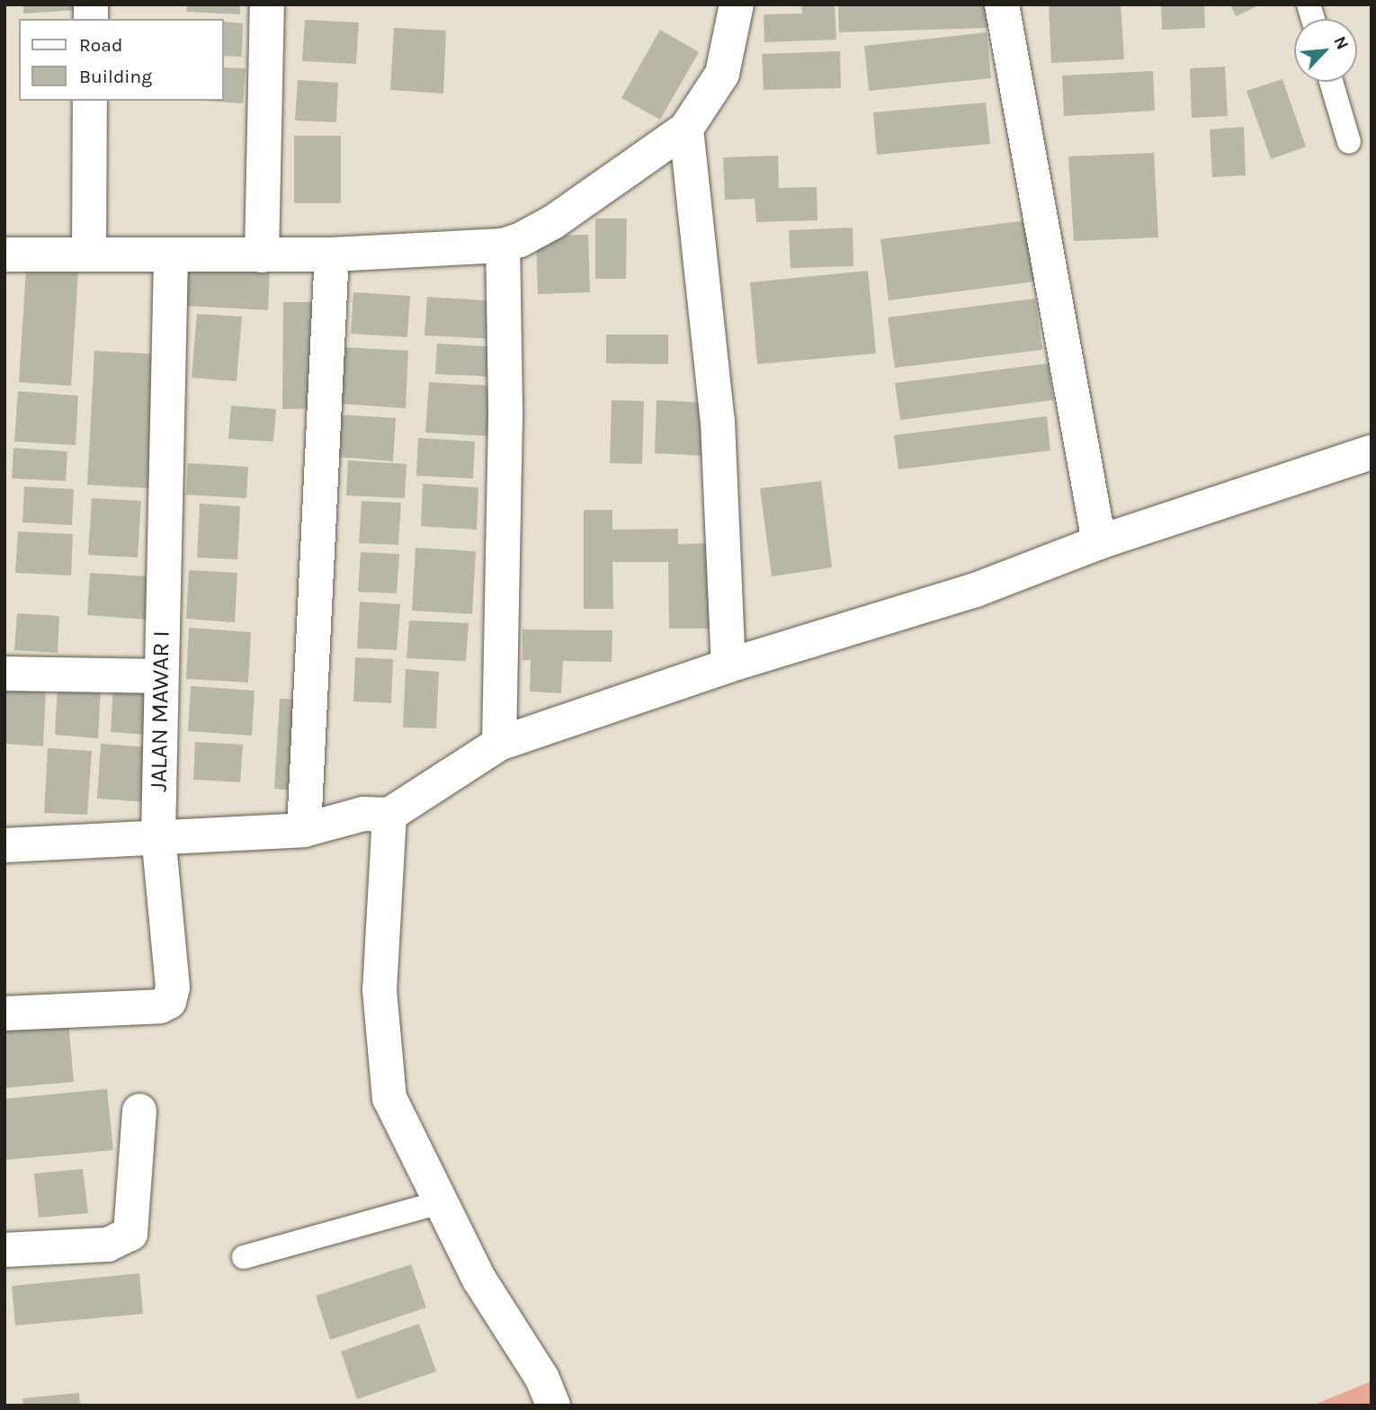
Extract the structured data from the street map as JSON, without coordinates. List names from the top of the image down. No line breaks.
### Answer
{"streets":{"street":["JALAN MAWAR I"]},"legend":["Road","Building"],"north":"top right"}
